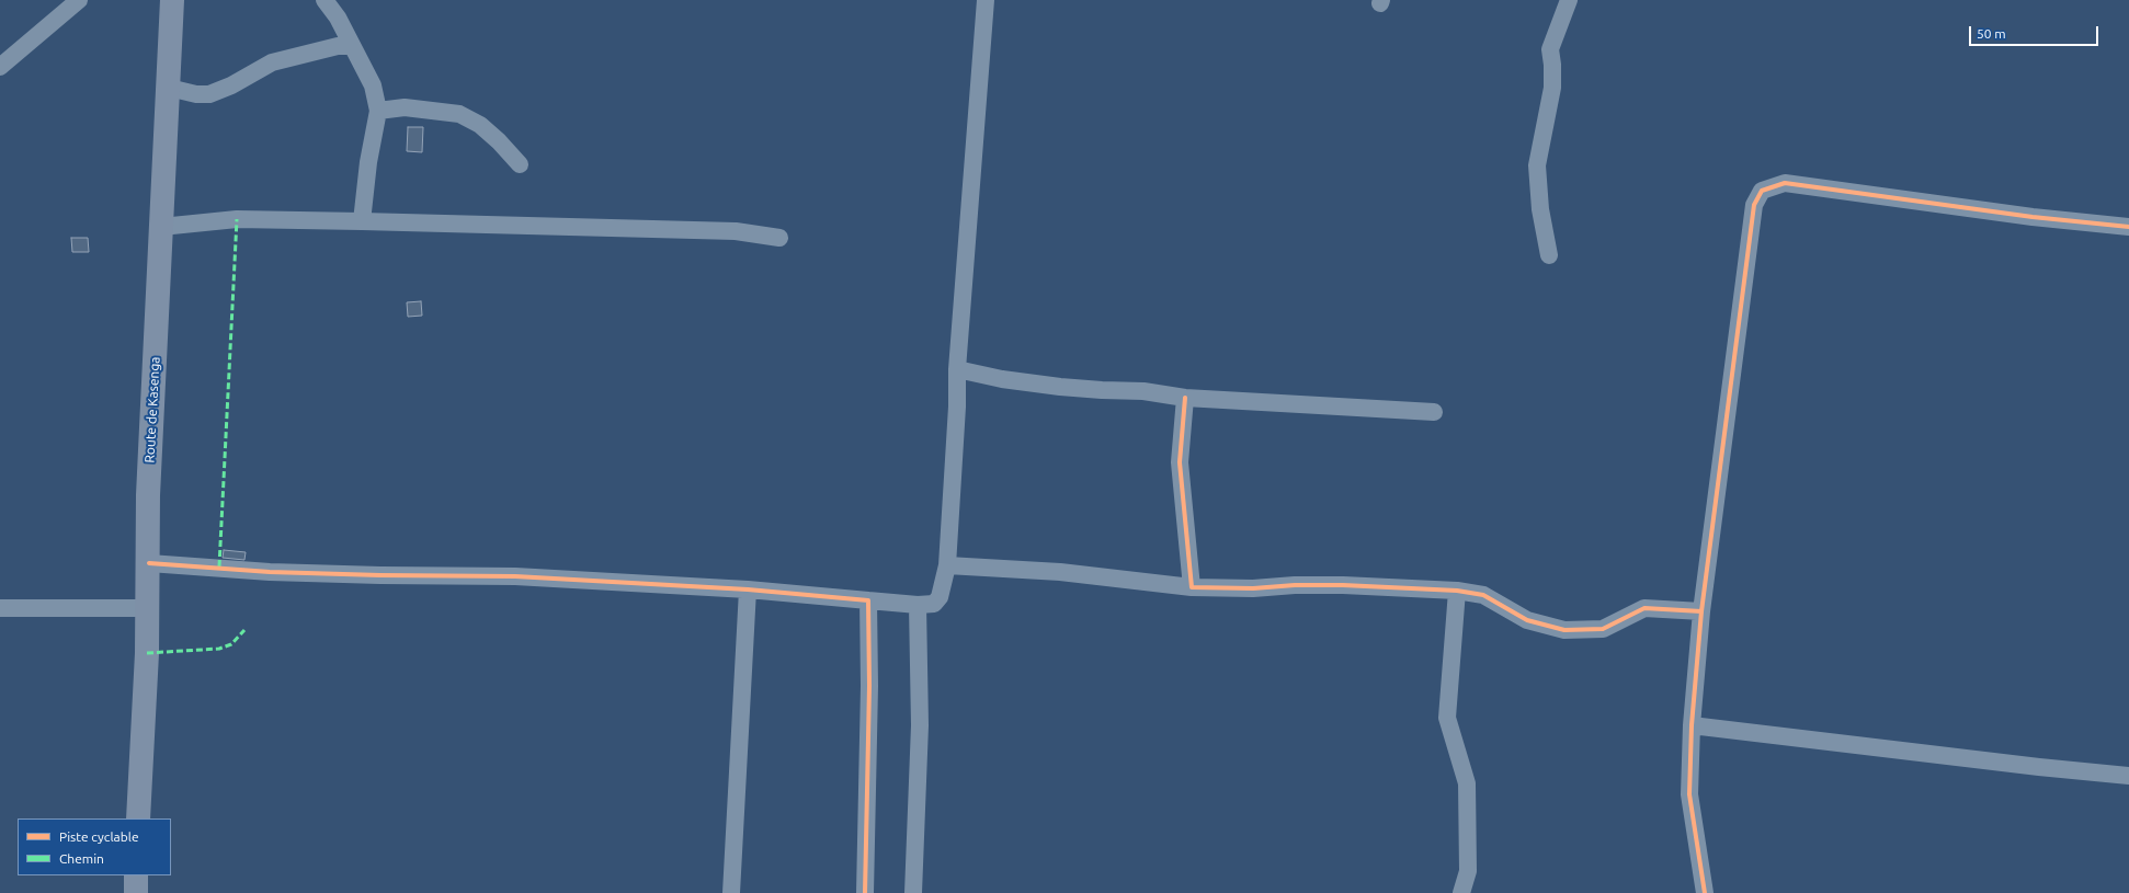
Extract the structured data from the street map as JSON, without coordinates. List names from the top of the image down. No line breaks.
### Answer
{"streets":{"highway":["Route de Kasenga"]},"legend":["Piste cyclable","Chemin"],"scale_bar":"50 m"}
